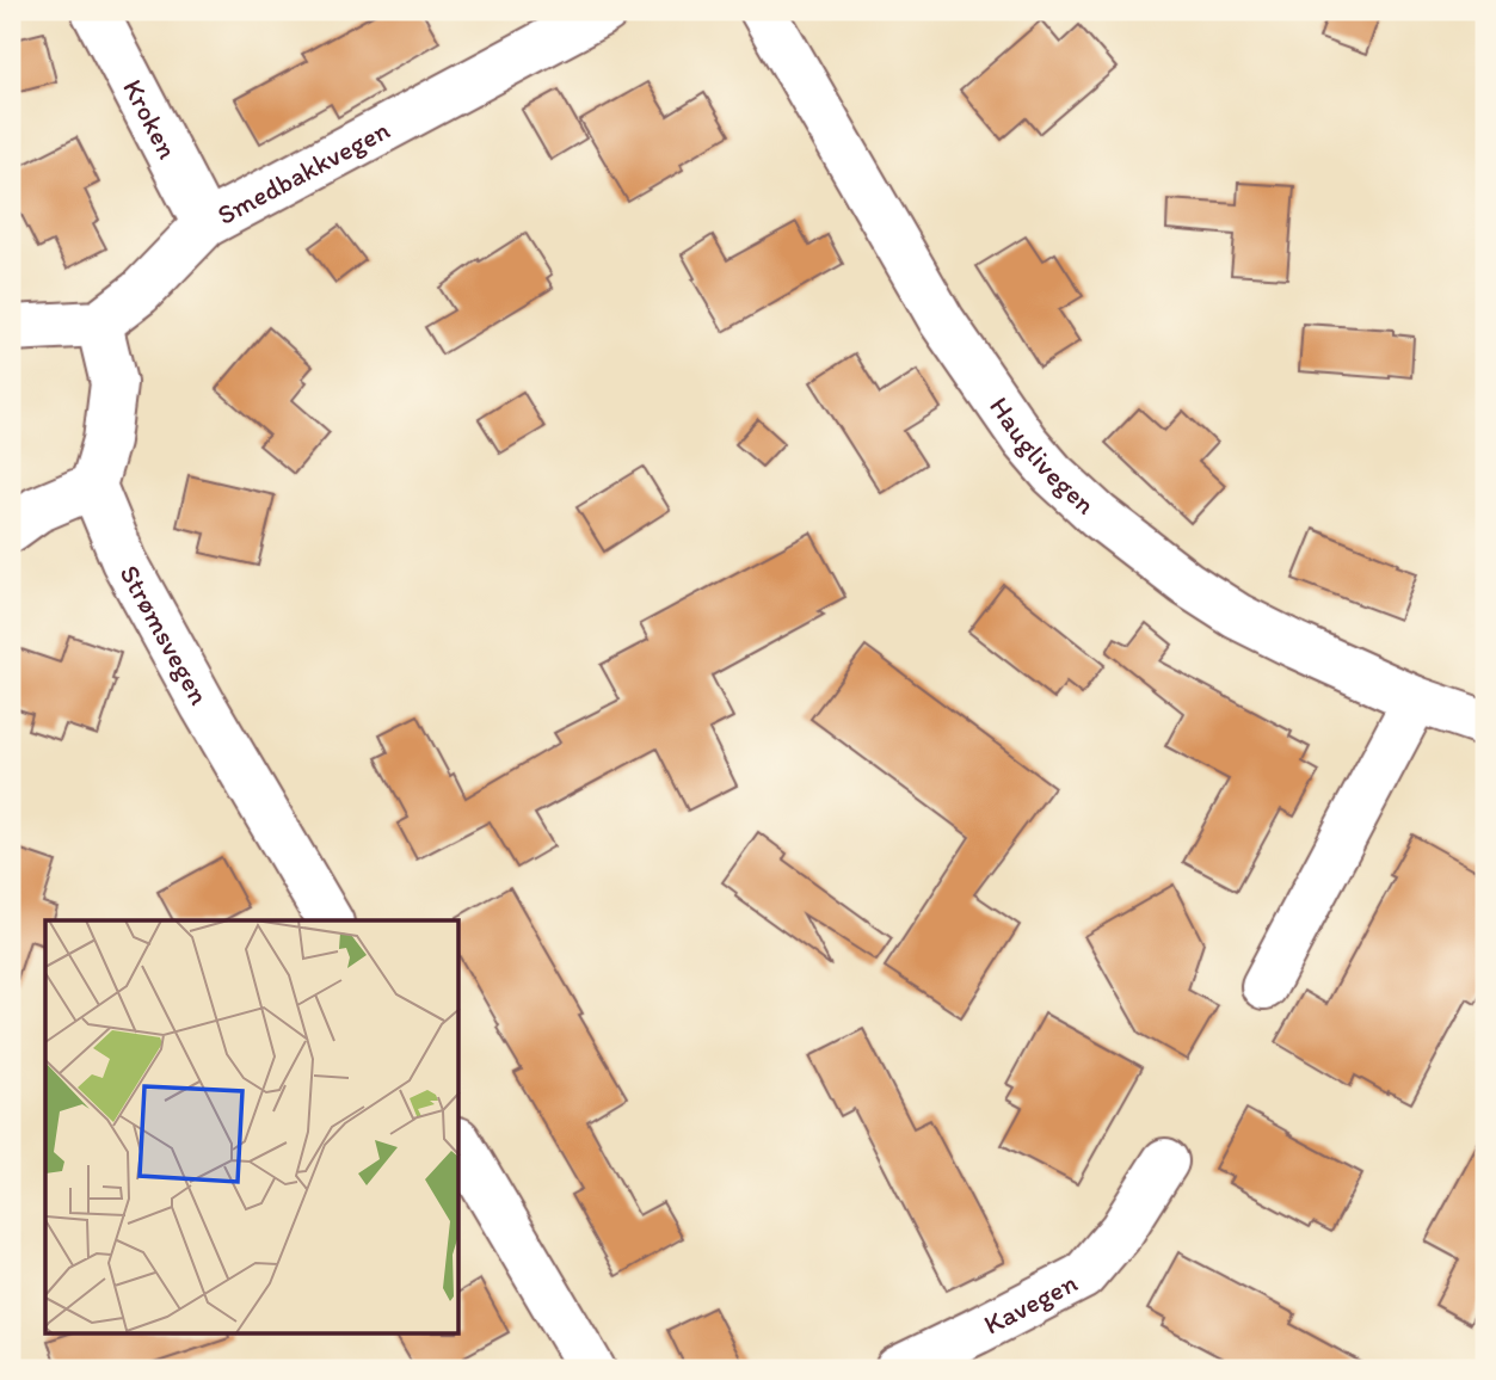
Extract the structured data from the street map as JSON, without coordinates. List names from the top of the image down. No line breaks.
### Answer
{"streets":{"street":["Kroken","Smedbakkvegen","Hauglivegen","Strømsvegen","Kavegen"]},"crossings":[["Kroken","Smedbakkvegen"]]}
